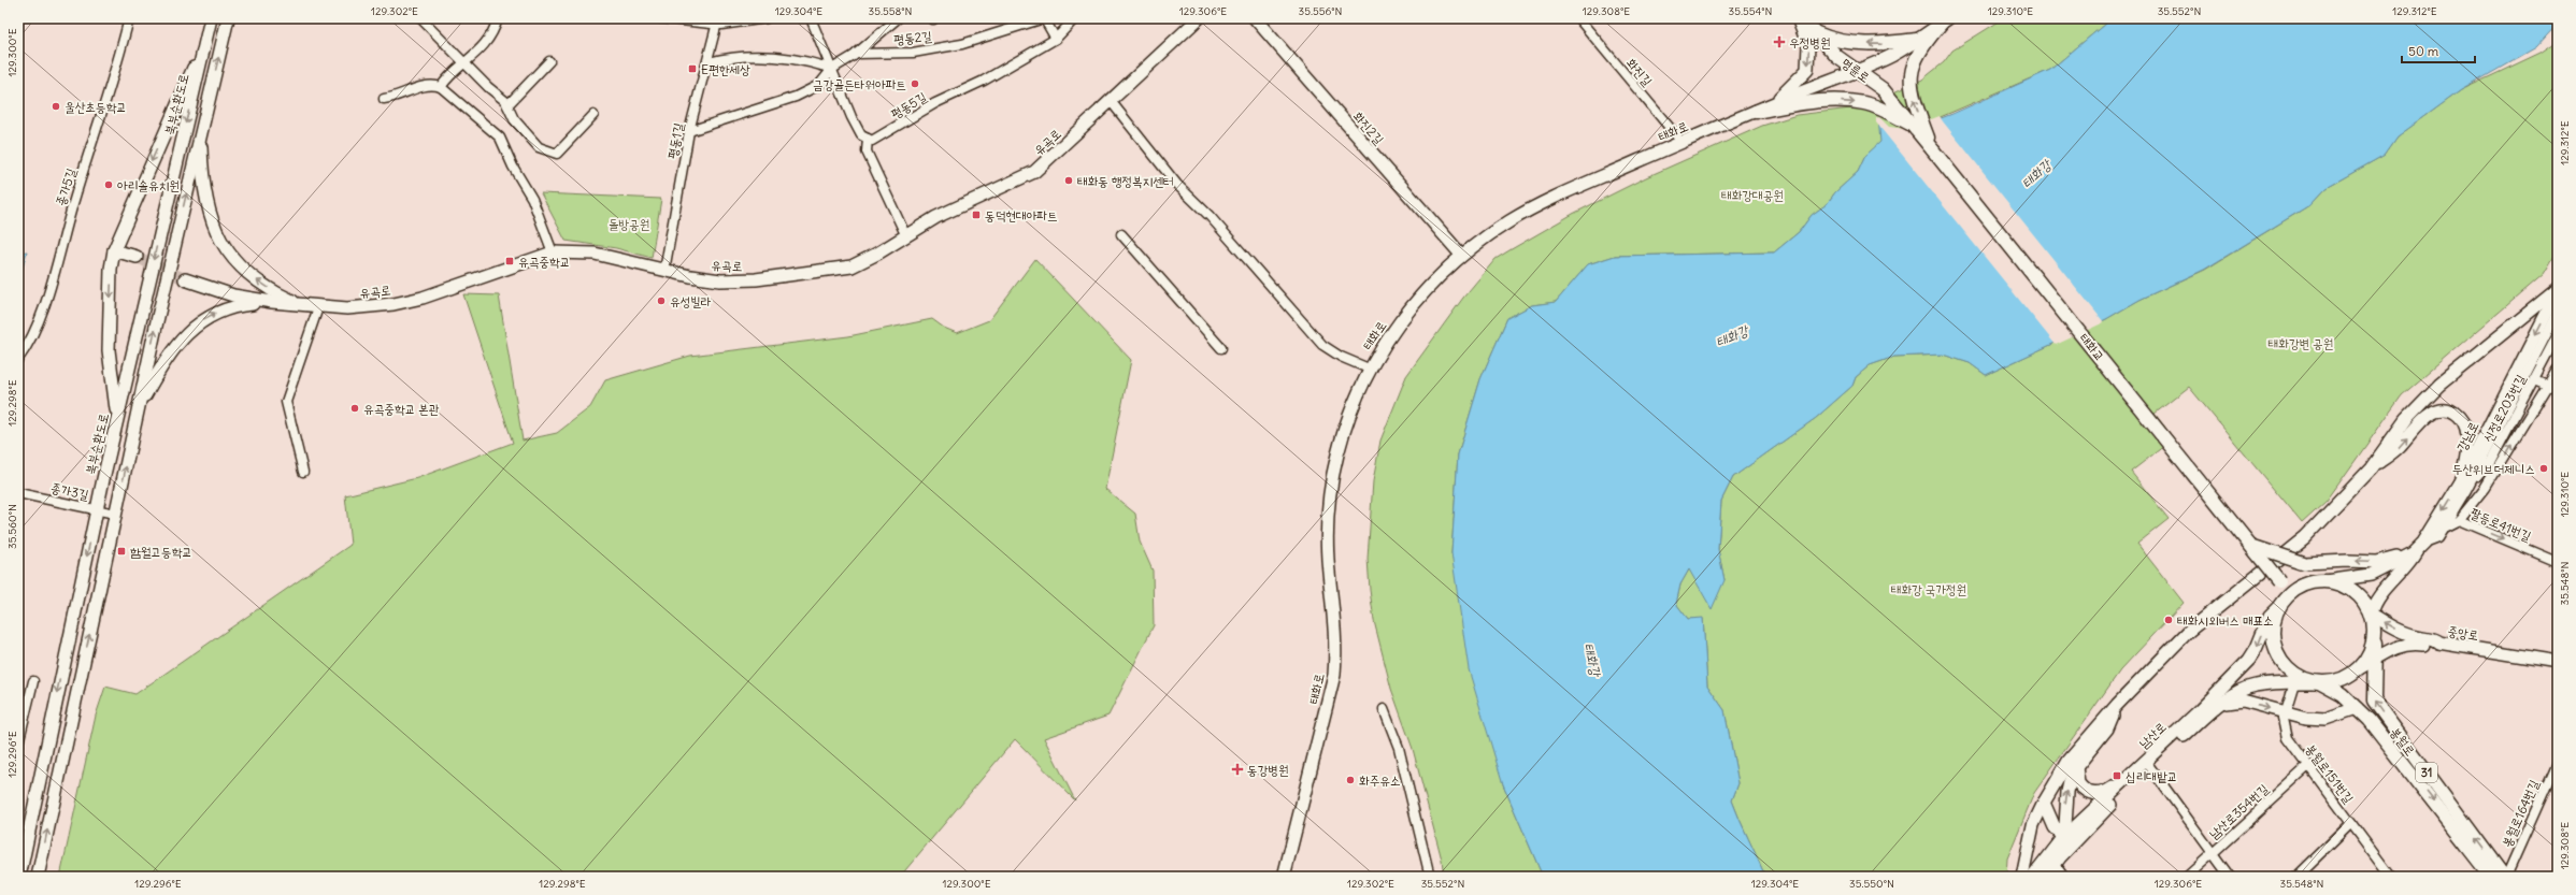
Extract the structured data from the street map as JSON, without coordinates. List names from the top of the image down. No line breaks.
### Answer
{"streets":{"main road":["명륜로","북부순환도로","화진2길","태화로","유곡로","태화교","강남로","중앙로","남산로","봉월로","31"],"street":["평동2길","화진길","평동5길","평동1길","종가5길","신정로203번길","종가3길","팔등로41번길","봉월로151번길","남산로354번길","봉월로164번길"]},"crossings":[["평동2길","평동1길"],["명륜로","태화로"],["명륜로","태화교"],["화진길","태화로"],["북부순환도로","종가3길"],["화진2길","태화로"],["평동1길","유곡로"],["태화교","강남로"],["태화교","중앙로"],["태화교","남산로"],["태화교","봉월로"],["태화교","봉월로151번길"],["신정로203번길","강남로"],["강남로","중앙로"],["강남로","남산로"],["강남로","봉월로"],["강남로","봉월로151번길"],["중앙로","남산로"],["중앙로","봉월로"],["중앙로","봉월로151번길"],["남산로","봉월로"],["남산로","봉월로151번길"],["봉월로","봉월로151번길"],["봉월로","봉월로164번길"],["봉월로151번길","남산로354번길"]],"one_way":["팔등로41번길","중앙로"],"water":["태화강"],"parks":["태화강대공원","돌방공원","태화강변 공원","태화강 국가정원"],"places":{"health":["우정병원","동강병원"],"transit":["E편한세상","동덕현대아파트","유곡중학교","함월고등학교","십리대밭교"],"other":["금강골든타워아파트","울산초등학교","태화동 행정복지센터","아리솔유치원","유성빌라","유곡중학교 본관","두산위브더제니스","태화시외버스 매표소","화주유소"]},"scale_bar":"50 m","coordinates":["129.302°E","129.304°E","35.558°N","129.306°E","35.556°N","129.308°E","35.554°N","129.310°E","35.552°N","129.312°E","129.300°E","129.298°E","35.560°N","35.548°N","129.296°E","35.550°N"]}
